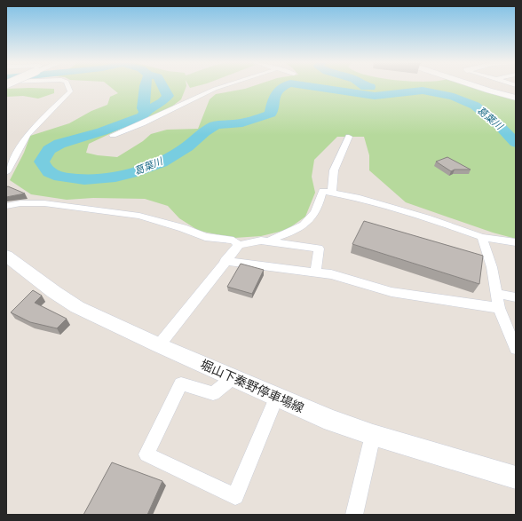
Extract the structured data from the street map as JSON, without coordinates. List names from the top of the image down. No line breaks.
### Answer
{"streets":{"street":["堀山下秦野停車場線"]},"water":["葛葉川"]}
